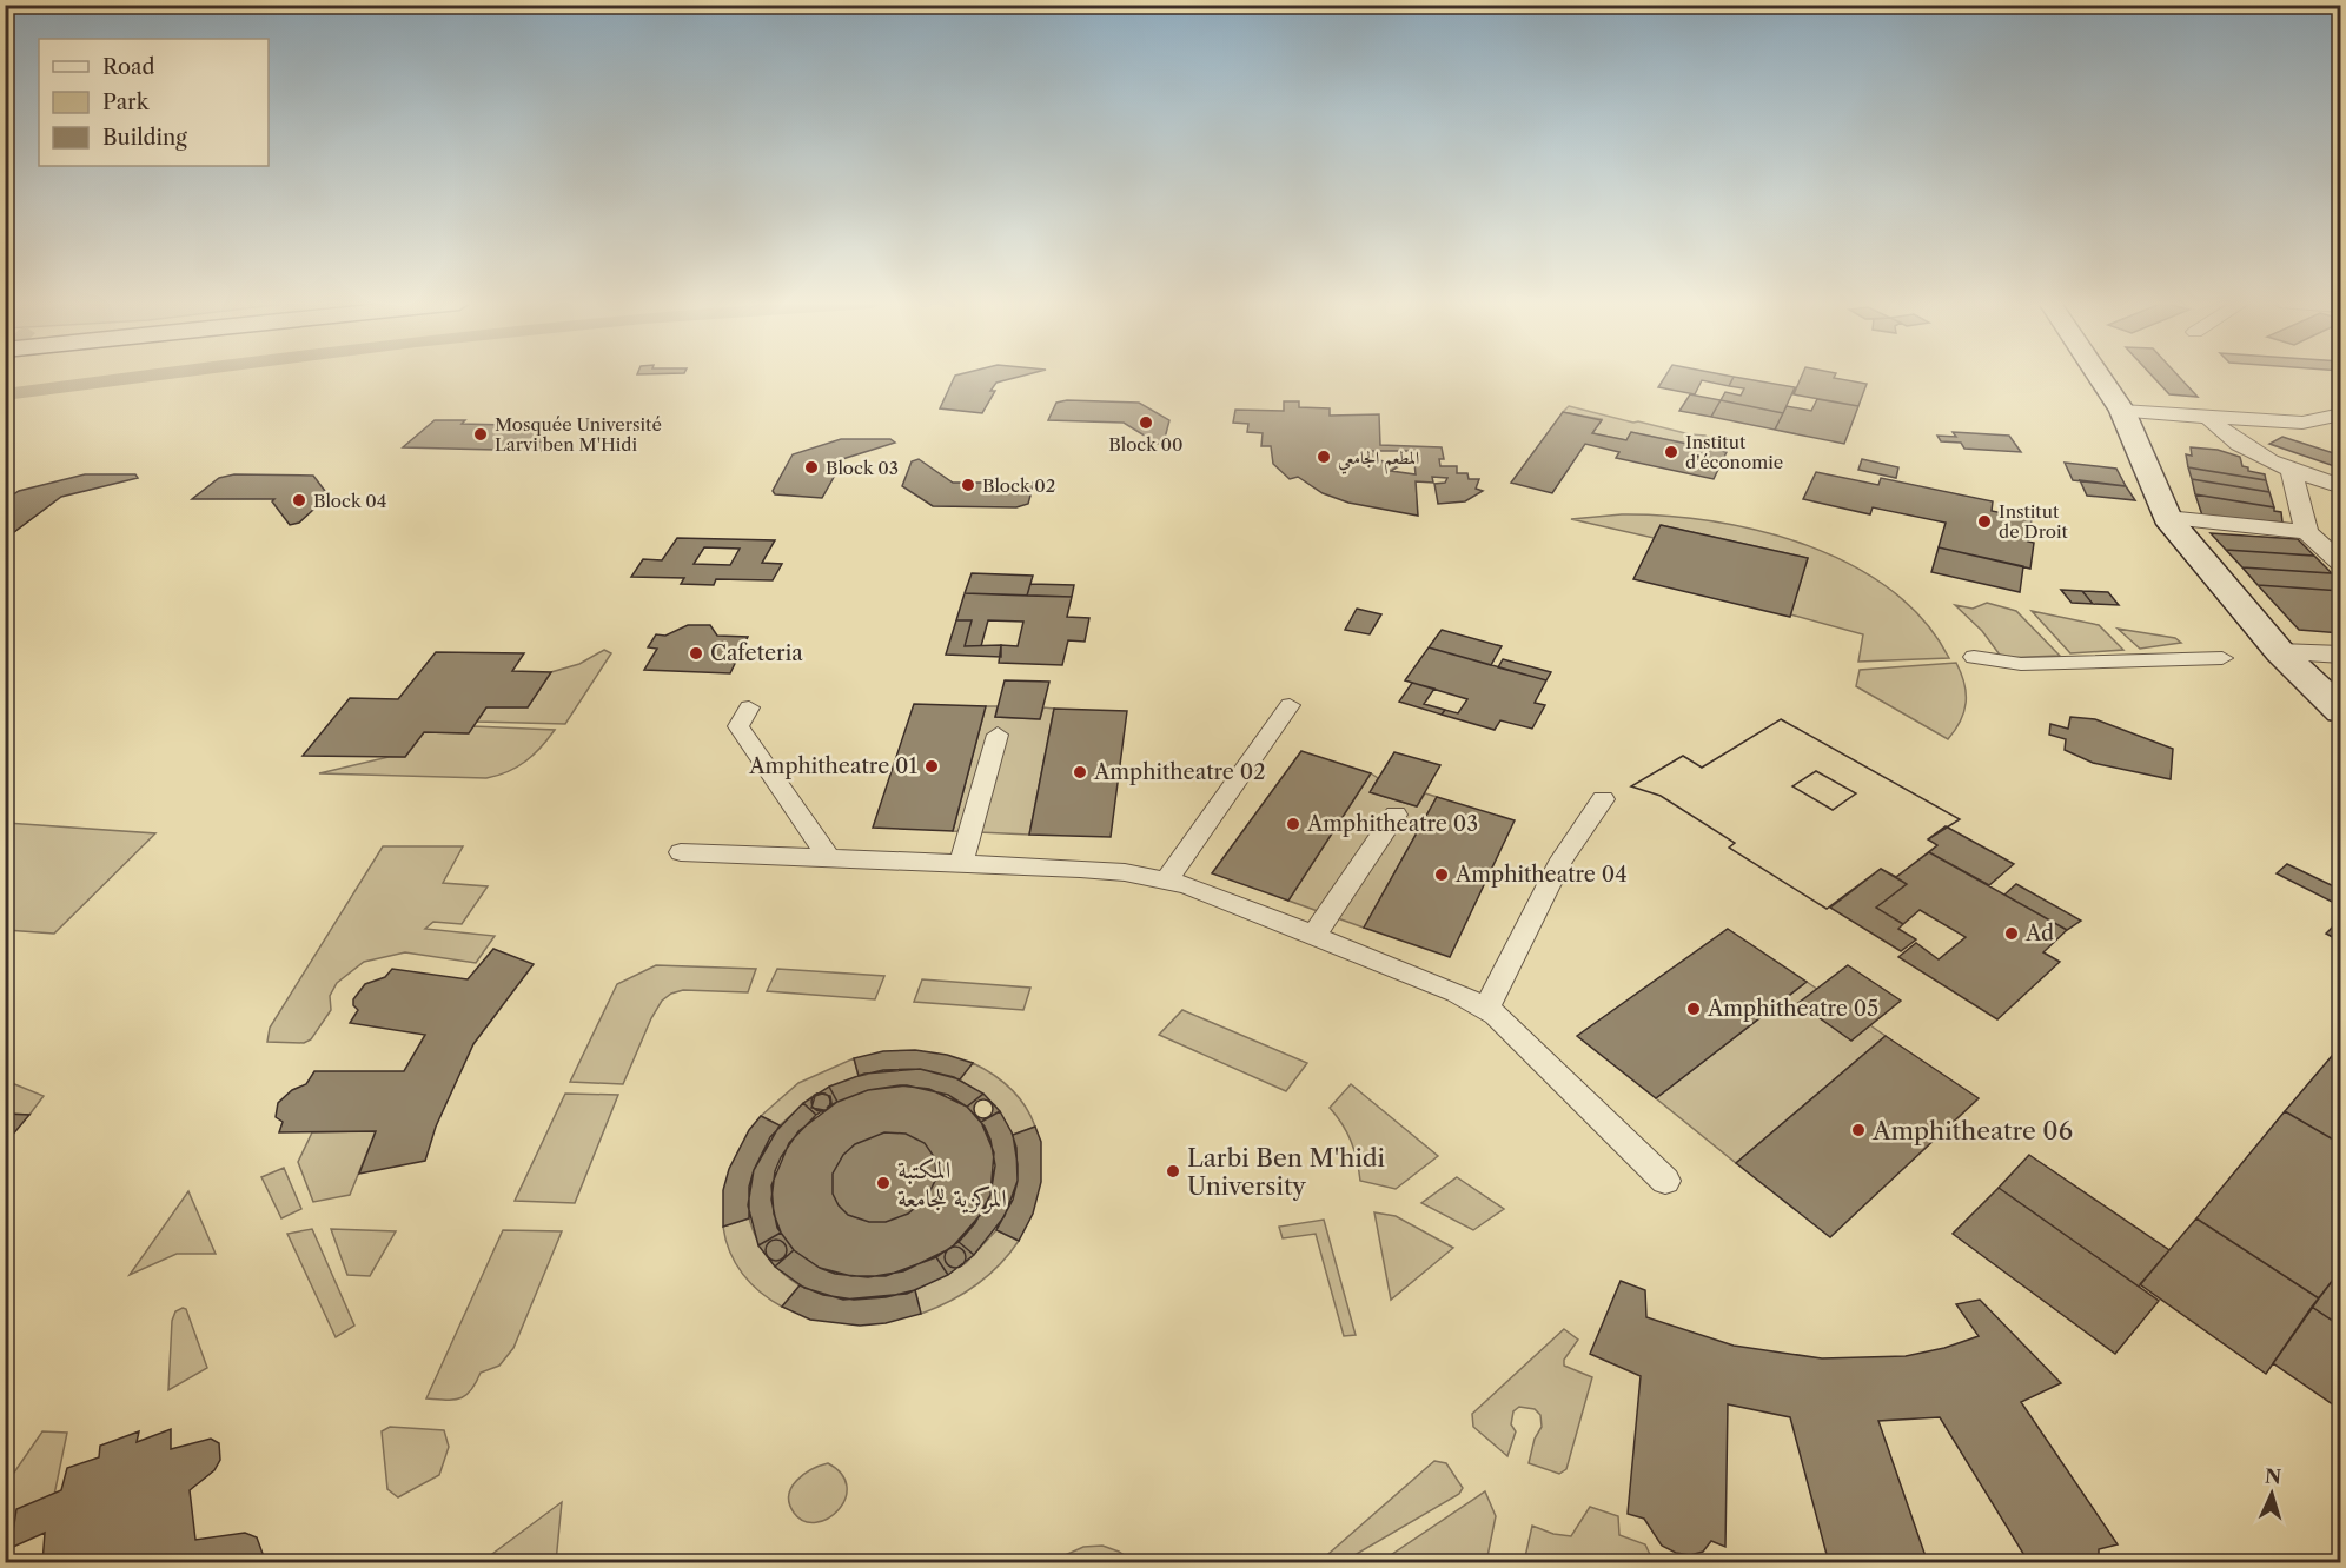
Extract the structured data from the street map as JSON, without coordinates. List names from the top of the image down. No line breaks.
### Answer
{"places":["Block 00","Mosquée Université Larvi ben M'Hidi","Institut d'économie","المطعم الجامعي","Block 03","Block 02","Block 04","Institut de Droit","Cafeteria","Amphitheatre 01","Amphitheatre 02","Amphitheatre 03","Amphitheatre 04","Ad","Amphitheatre 05","Amphitheatre 06","Larbi Ben M'hidi University","المكتبة المركزية للجامعة"],"legend":["Road","Park","Building"],"north":"top"}
